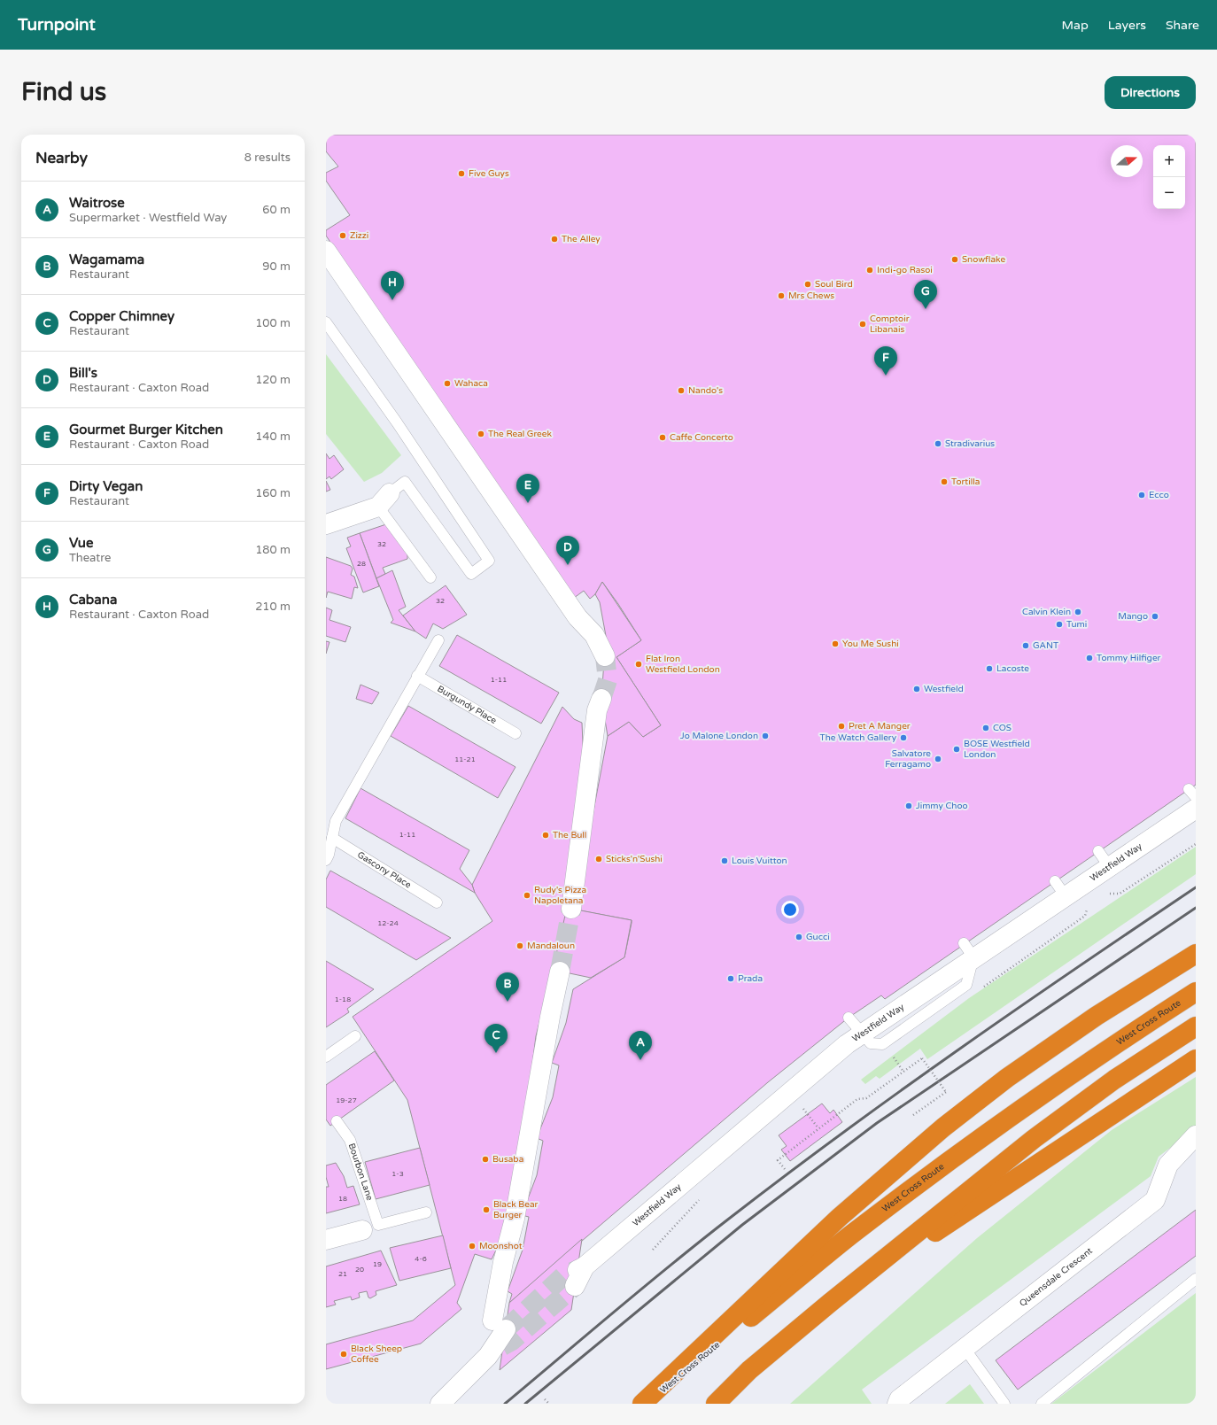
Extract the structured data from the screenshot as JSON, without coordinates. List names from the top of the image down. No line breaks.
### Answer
{"streets":{"highway":["West Cross Route"],"street":["Westfield Way","Queensdale Crescent"],"lane":["Burgundy Place","Gascony Place","Bourbon Lane"]},"places":["Five Guys","Zizzi","The Alley","Snowflake","Indi-go Rasoi","Soul Bird","Mrs Chews","Comptoir Libanais","Wahaca","Nando's","The Real Greek","Caffe Concerto","Stradivarius","Tortilla","Ecco","Calvin Klein","Mango","Tumi","You Me Sushi","GANT","Tommy Hilfiger","Flat Iron Westfield London","Lacoste","Westfield","Pret A Manger","COS","Jo Malone London","The Watch Gallery","BOSE Westfield London","Salvatore Ferragamo","Jimmy Choo","The Bull","Sticks'n'Sushi","Louis Vuitton","Rudy's Pizza Napoletana","Gucci","Mandaloun","Prada","Busaba","Black Bear Burger","Moonshot","Black Sheep Coffee"],"house_numbers":["32","28","32","1-11","11-21","1-11","12-24","1-18","19-27","1-3","18","4-6","19","20","21"],"north":"right","page":{"header":"Turnpoint","nav":["Map","Layers","Share"],"buttons":"Directions","title":"Find us","heading":["Nearby","8 results"],"map_buttons":["+","−"],"list":[{"mark":"A","name":"Waitrose","note":"Supermarket · Westfield Way","value":"60 m"},{"mark":"B","name":"Wagamama","note":"Restaurant","value":"90 m"},{"mark":"C","name":"Copper Chimney","note":"Restaurant","value":"100 m"},{"mark":"D","name":"Bill's","note":"Restaurant · Caxton Road","value":"120 m"},{"mark":"E","name":"Gourmet Burger Kitchen","note":"Restaurant · Caxton Road","value":"140 m"},{"mark":"F","name":"Dirty Vegan","note":"Restaurant","value":"160 m"},{"mark":"G","name":"Vue","note":"Theatre","value":"180 m"},{"mark":"H","name":"Cabana","note":"Restaurant · Caxton Road","value":"210 m"}],"pins":["H","G","F","E","D","B","C","A"]}}
